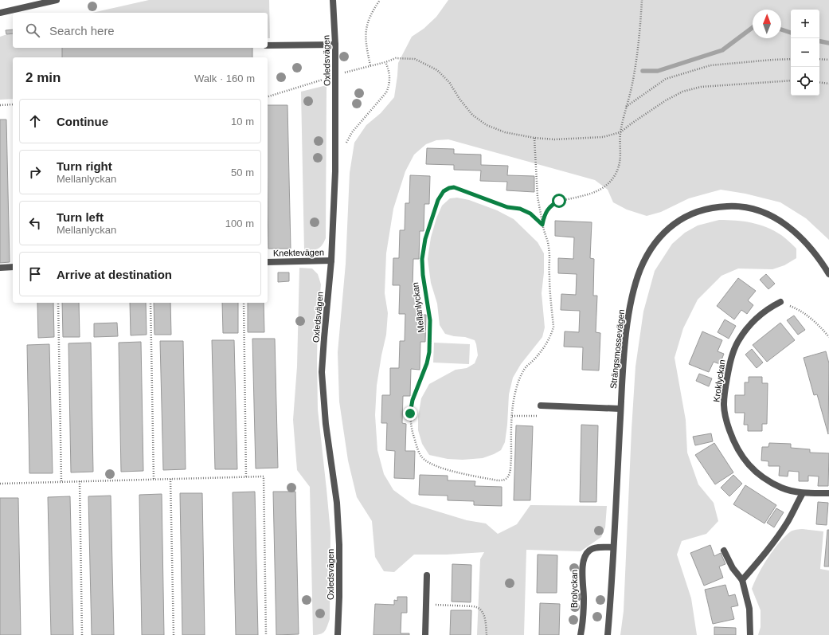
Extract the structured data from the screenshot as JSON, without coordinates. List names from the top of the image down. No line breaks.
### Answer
{"streets":{"street":["Oxledsvägen","Knektevägen","Strängsmossevägen","Kroklyckan","Brolyckan"],"path":["Mellanlyckan"]},"crossings":[["Oxledsvägen","Knektevägen"],["Strängsmossevägen","Brolyckan"]],"north":"top","page":{"map_buttons":["+","−"],"search":"Search here","heading":["2 min","Walk · 160 m"],"list":[["Continue","10 m"],["Turn right","Mellanlyckan","50 m"],["Turn left","Mellanlyckan","100 m"],"Arrive at destination"]}}
